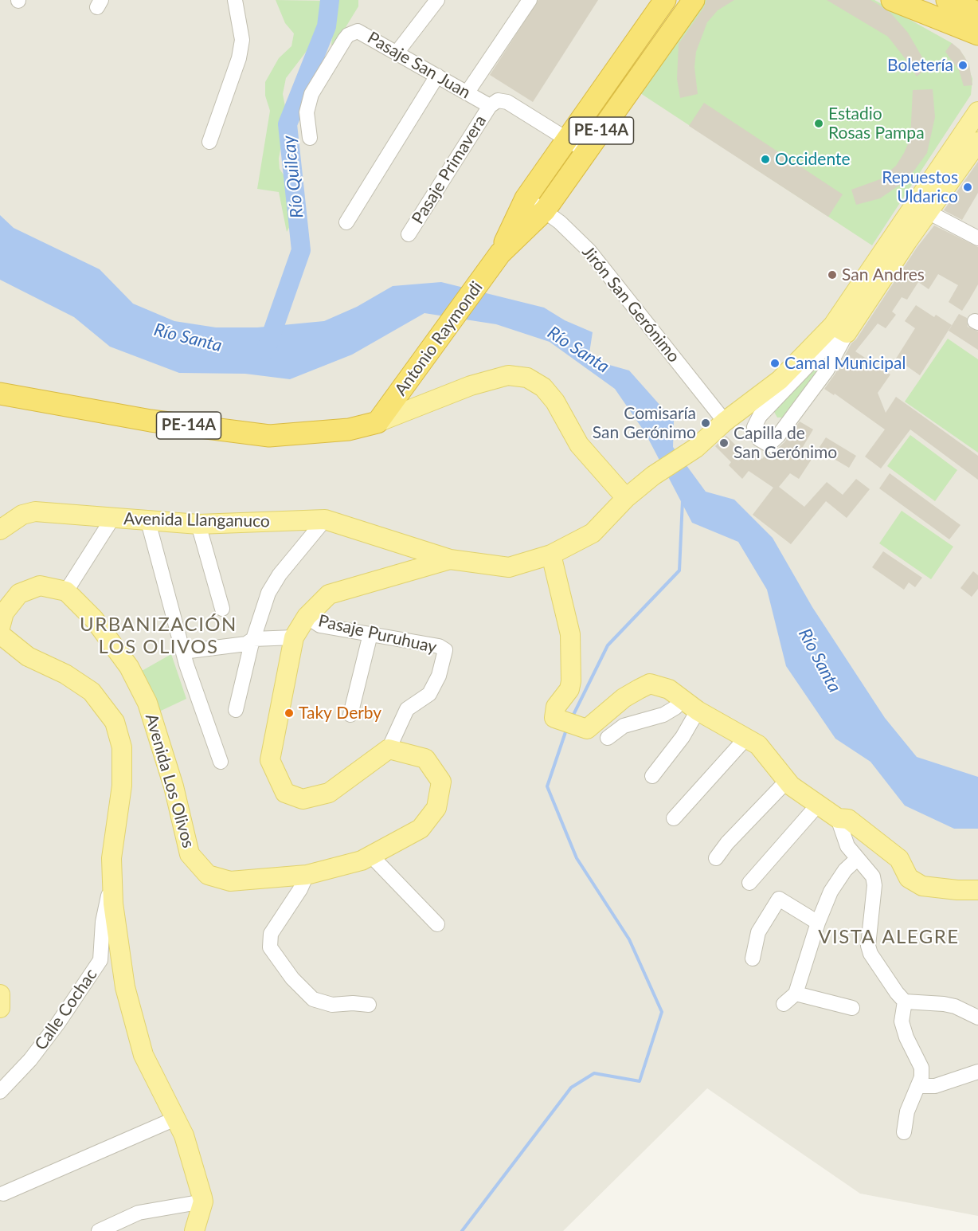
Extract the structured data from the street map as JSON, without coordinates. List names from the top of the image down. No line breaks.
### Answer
{"streets":{"highway":["PE-14A","Antonio Raymondi"],"main road":["Avenida Llanganuco","Avenida Los Olivos"],"street":["Pasaje San Juan","Pasaje Primavera","Jirón San Gerónimo","Pasaje Puruhuay","Calle Cochac"]},"crossings":[["Pasaje San Juan","PE-14A"],["Pasaje San Juan","Pasaje Primavera"],["PE-14A","Jirón San Gerónimo"],["PE-14A","Antonio Raymondi"],["Pasaje Puruhuay","Avenida Los Olivos"]],"districts":["URBANIZACIÓN LOS OLIVOS","VISTA ALEGRE"],"water":["Río Quilcay","Río Santa"],"places":["Boletería","Estadio Rosas Pampa","Occidente","Repuestos Uldarico","San Andres","Camal Municipal","Comisaría San Gerónimo","Capilla de San Gerónimo","Taky Derby"]}
